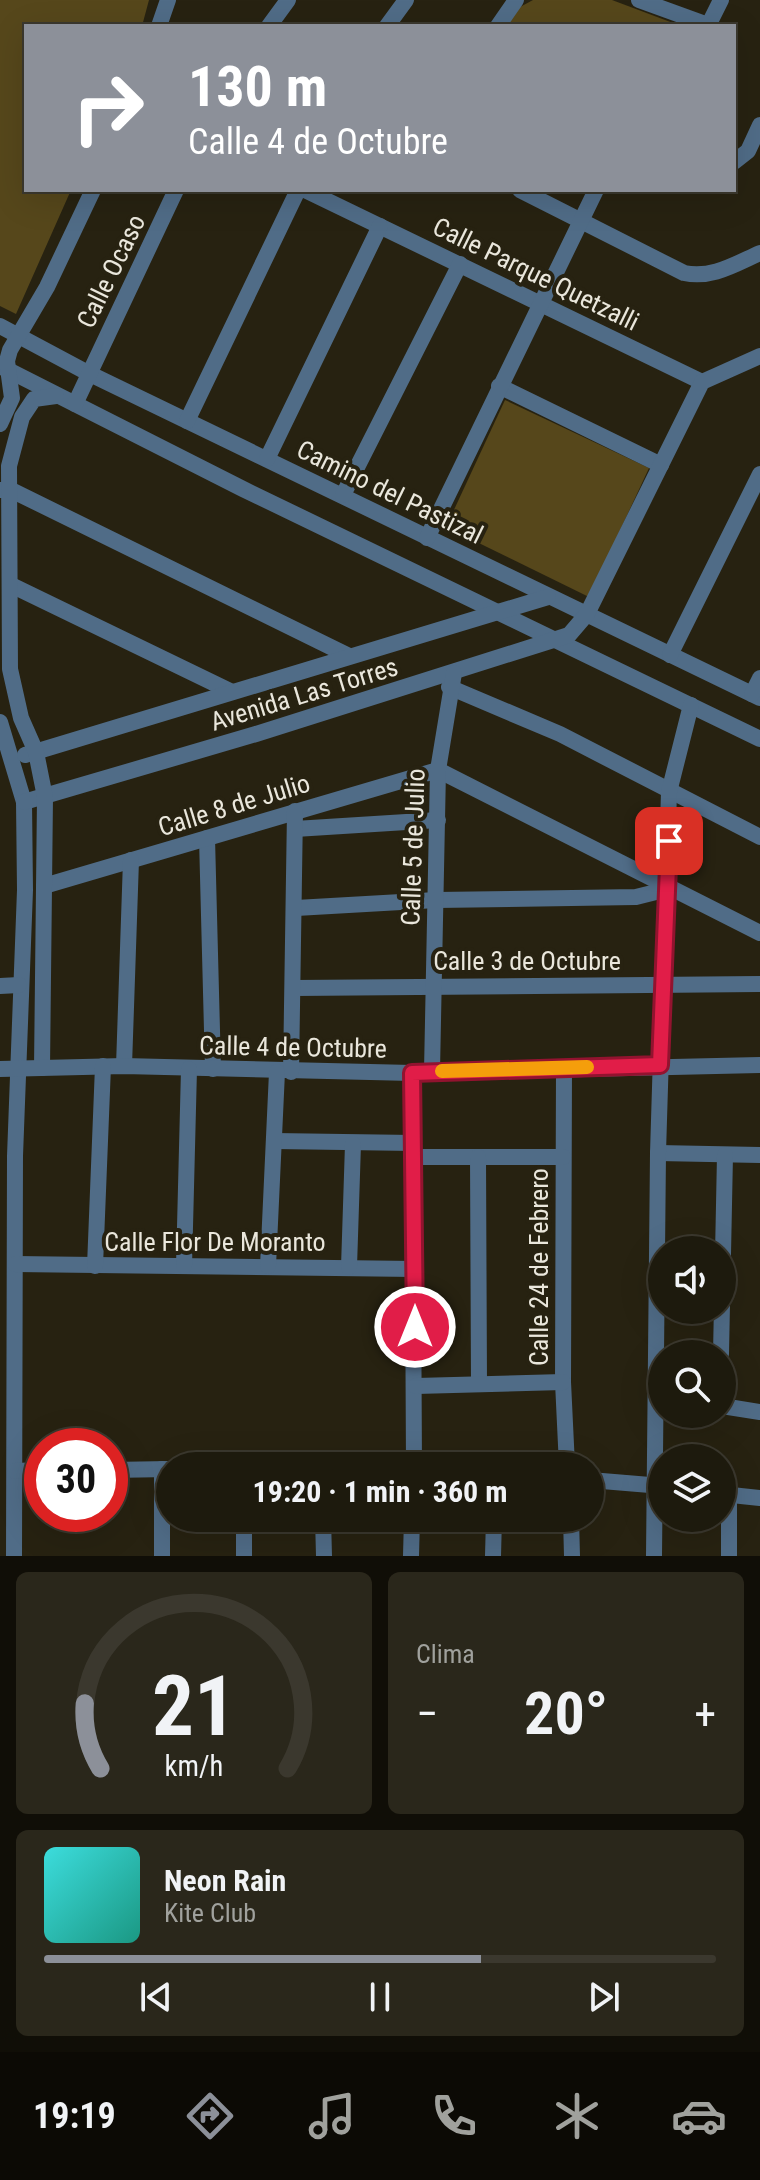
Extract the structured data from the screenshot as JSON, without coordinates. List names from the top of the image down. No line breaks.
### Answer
{"streets":{"street":["Calle Ocaso","Calle Parque Quetzalli","Camino del Pastizal","Avenida Las Torres","Calle 8 de Julio","Calle 5 de Julio","Calle 3 de Octubre","Calle 4 de Octubre","Calle Flor De Moranto","Calle 24 de Febrero"]},"crossings":[["Calle Ocaso","Camino del Pastizal"],["Camino del Pastizal","Avenida Las Torres"],["Avenida Las Torres","Calle 5 de Julio"],["Calle 8 de Julio","Calle 5 de Julio"],["Calle 5 de Julio","Calle 3 de Octubre"],["Calle 5 de Julio","Calle 4 de Octubre"],["Calle 4 de Octubre","Calle 24 de Febrero"]],"page":{"turn":["130 m","Calle 4 de Octubre"],"limit":"30","trip":"19:20 · 1 min · 360 m","tile":"Clima","heat":["−","20°","+"],"song":["Neon Rain","Kite Club"],"tabs":"19:19","gauge":["21","km/h"]}}
